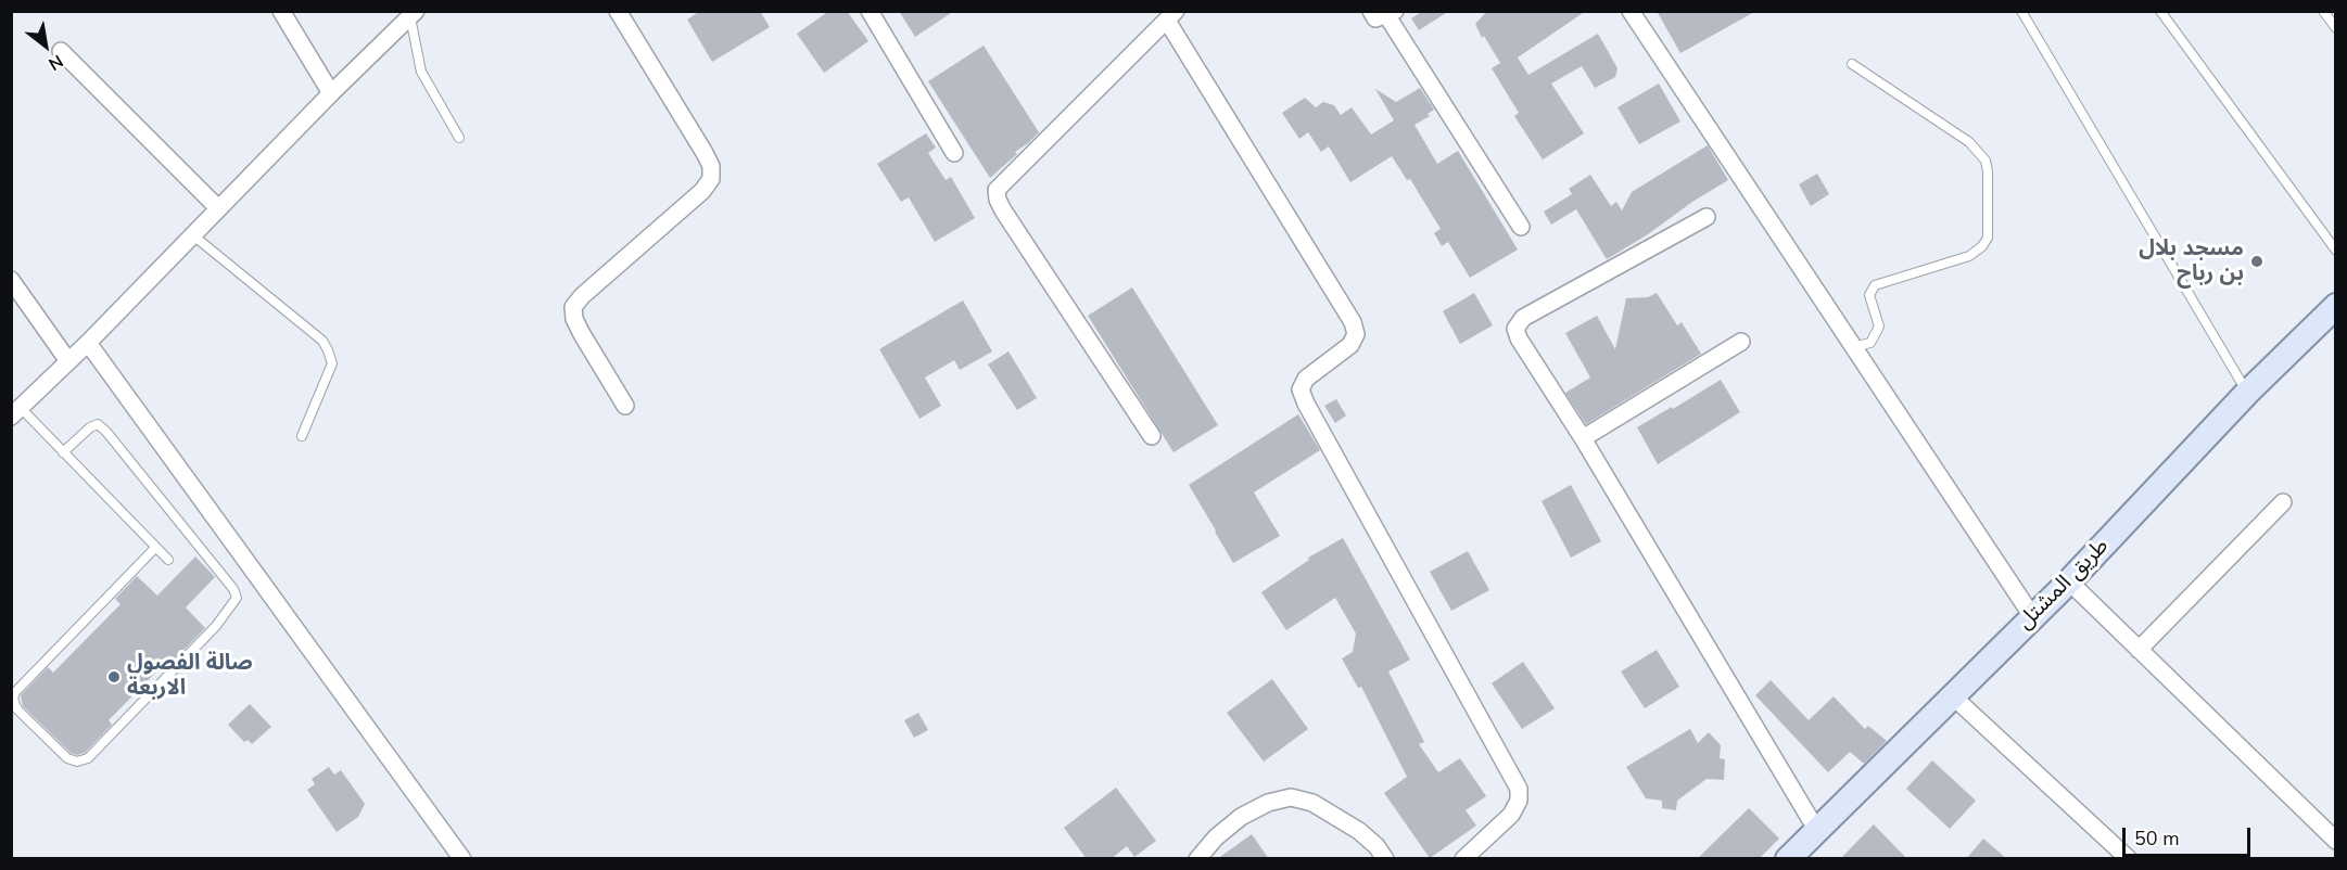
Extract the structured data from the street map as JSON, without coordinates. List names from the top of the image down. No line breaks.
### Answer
{"streets":{"main road":["طريق المشتل"]},"places":["مسجد بلال بن رباح","صالة الفصول الاربعة"],"scale_bar":"50 m","north":"bottom right"}
